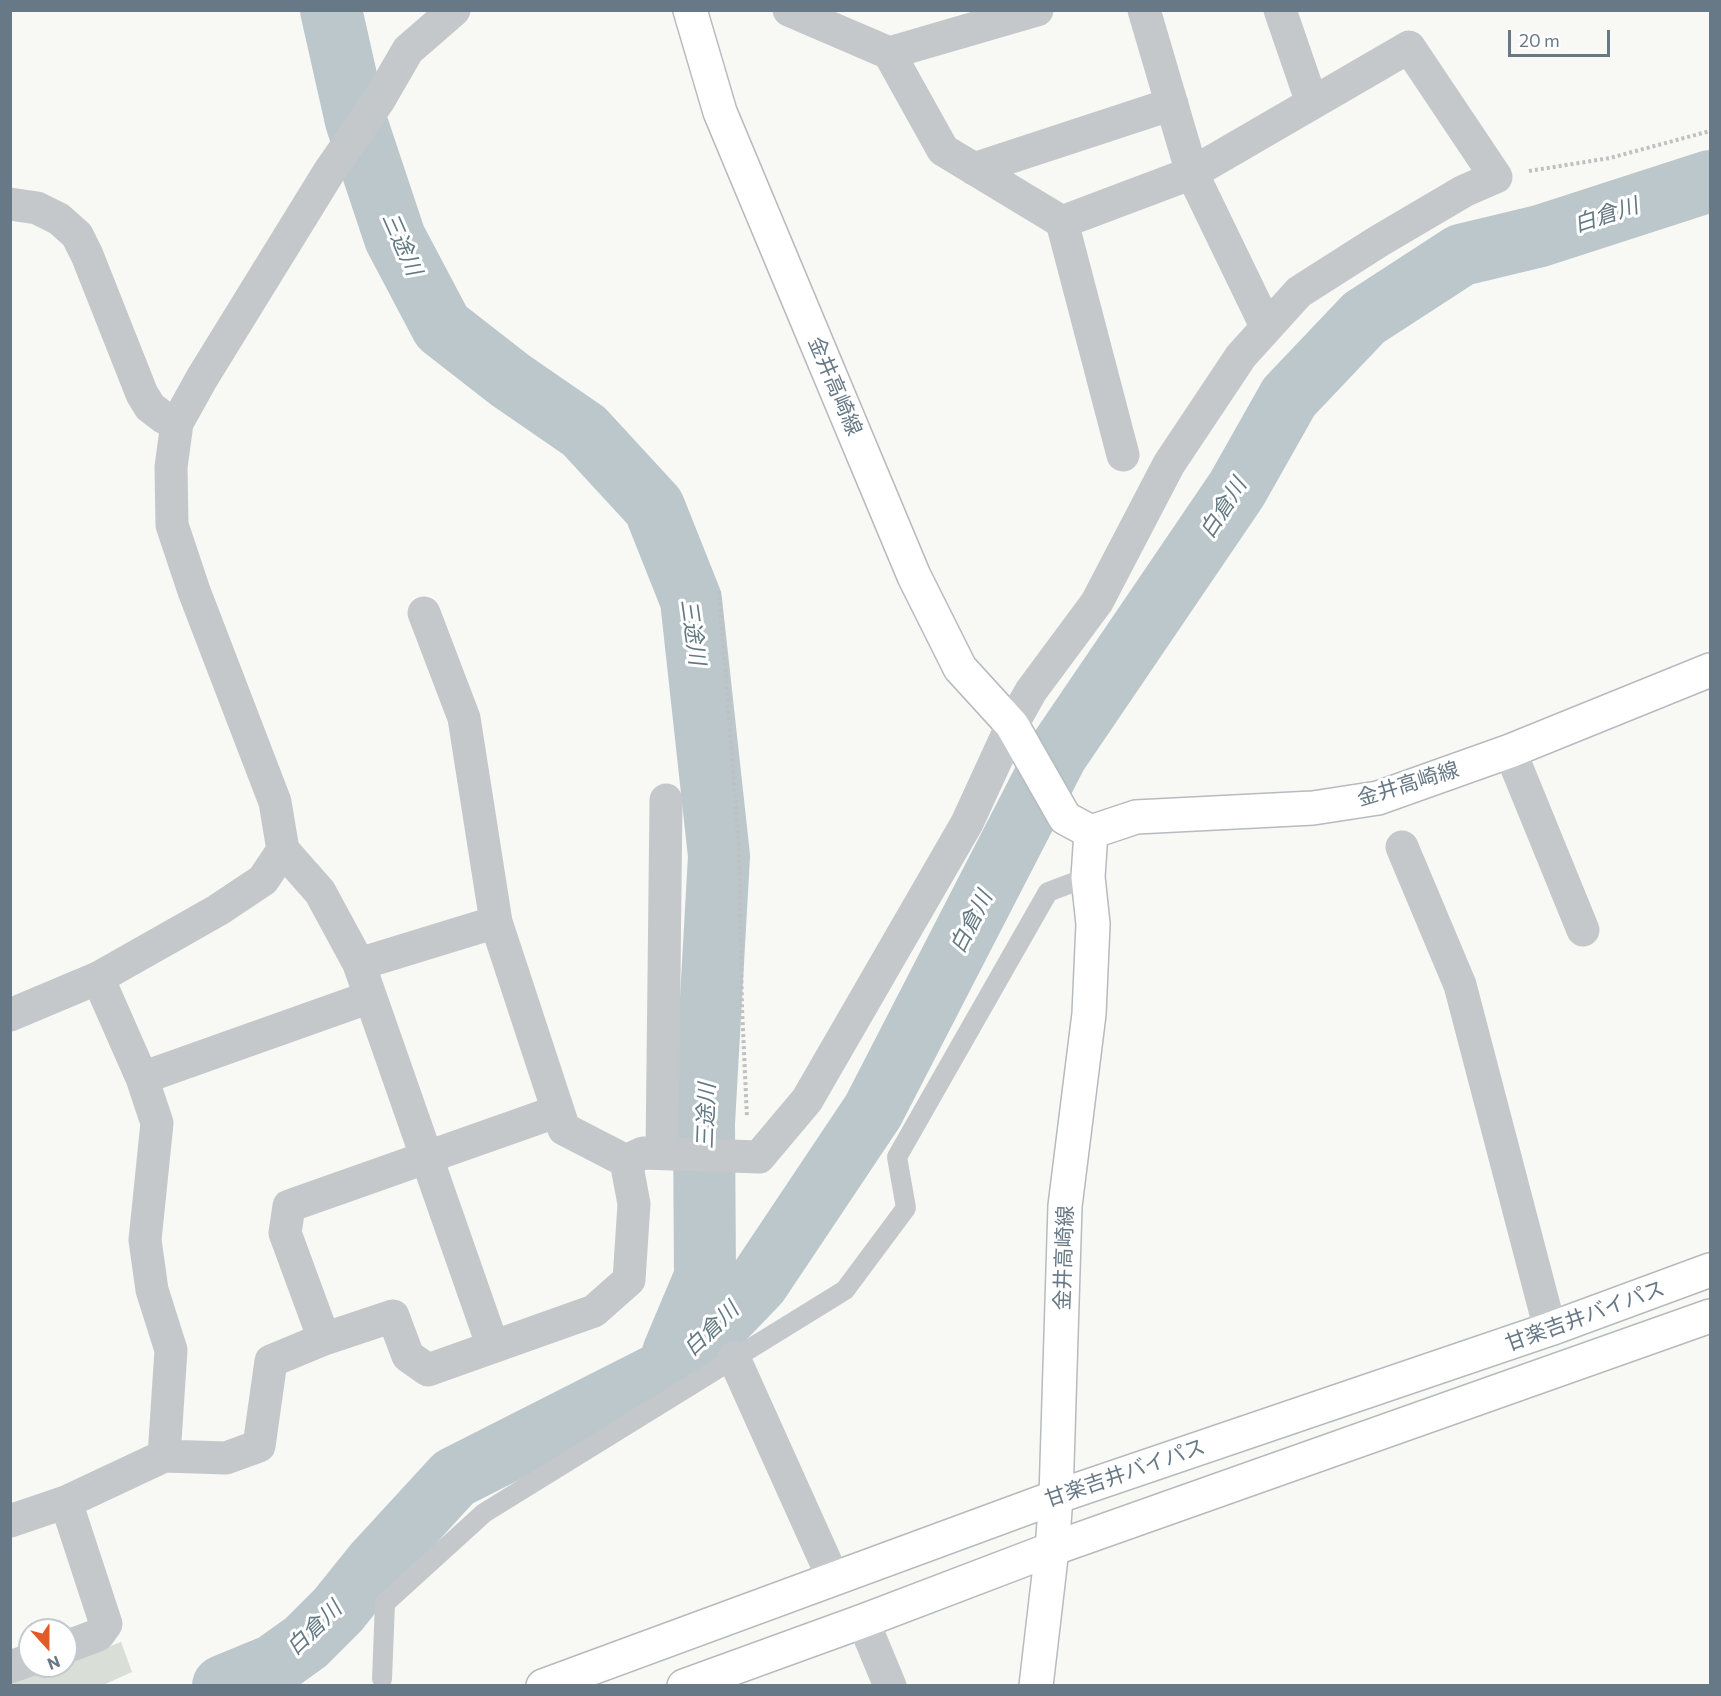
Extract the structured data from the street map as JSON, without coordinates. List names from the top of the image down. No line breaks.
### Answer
{"streets":{"main road":["金井高崎線","甘楽吉井バイパス"]},"crossings":[["金井高崎線","甘楽吉井バイパス"]],"water":["白倉川","三途川"],"scale_bar":"20 m","north":"bottom"}
